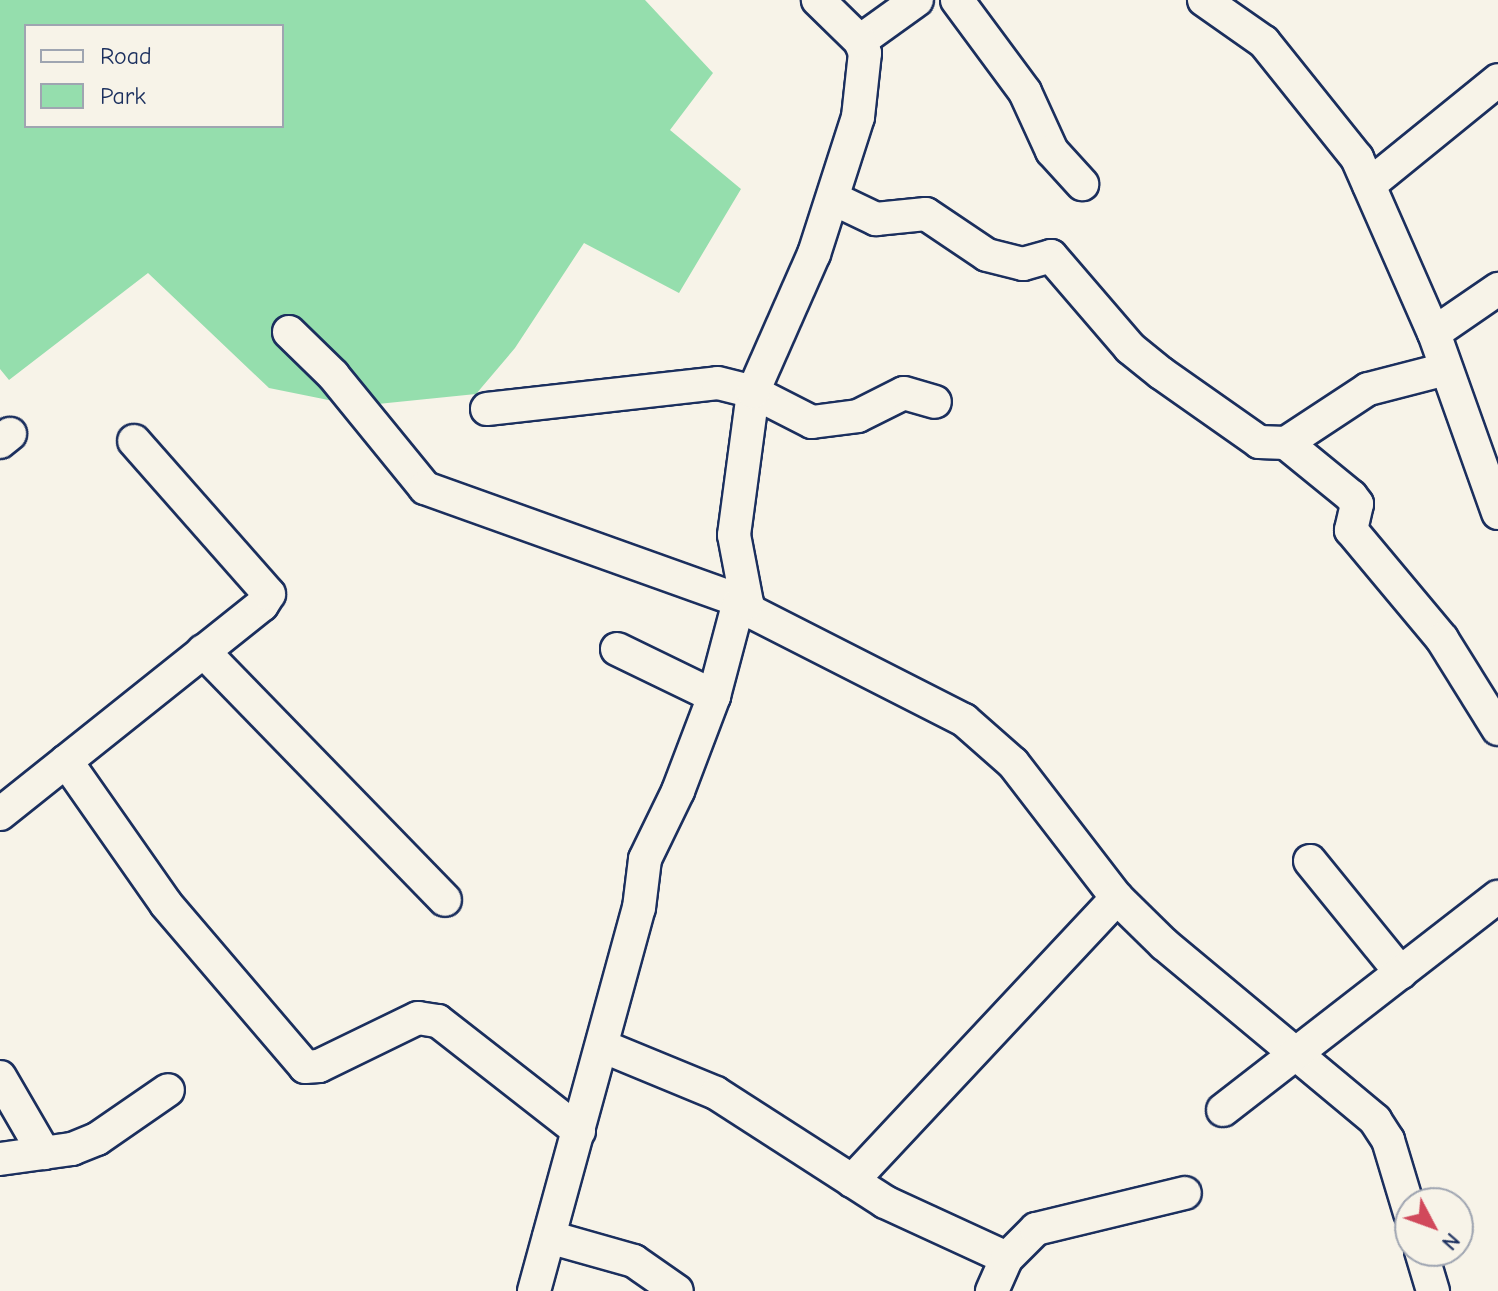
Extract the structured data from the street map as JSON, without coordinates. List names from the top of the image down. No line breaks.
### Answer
{"legend":["Road","Park"],"north":"bottom right"}
